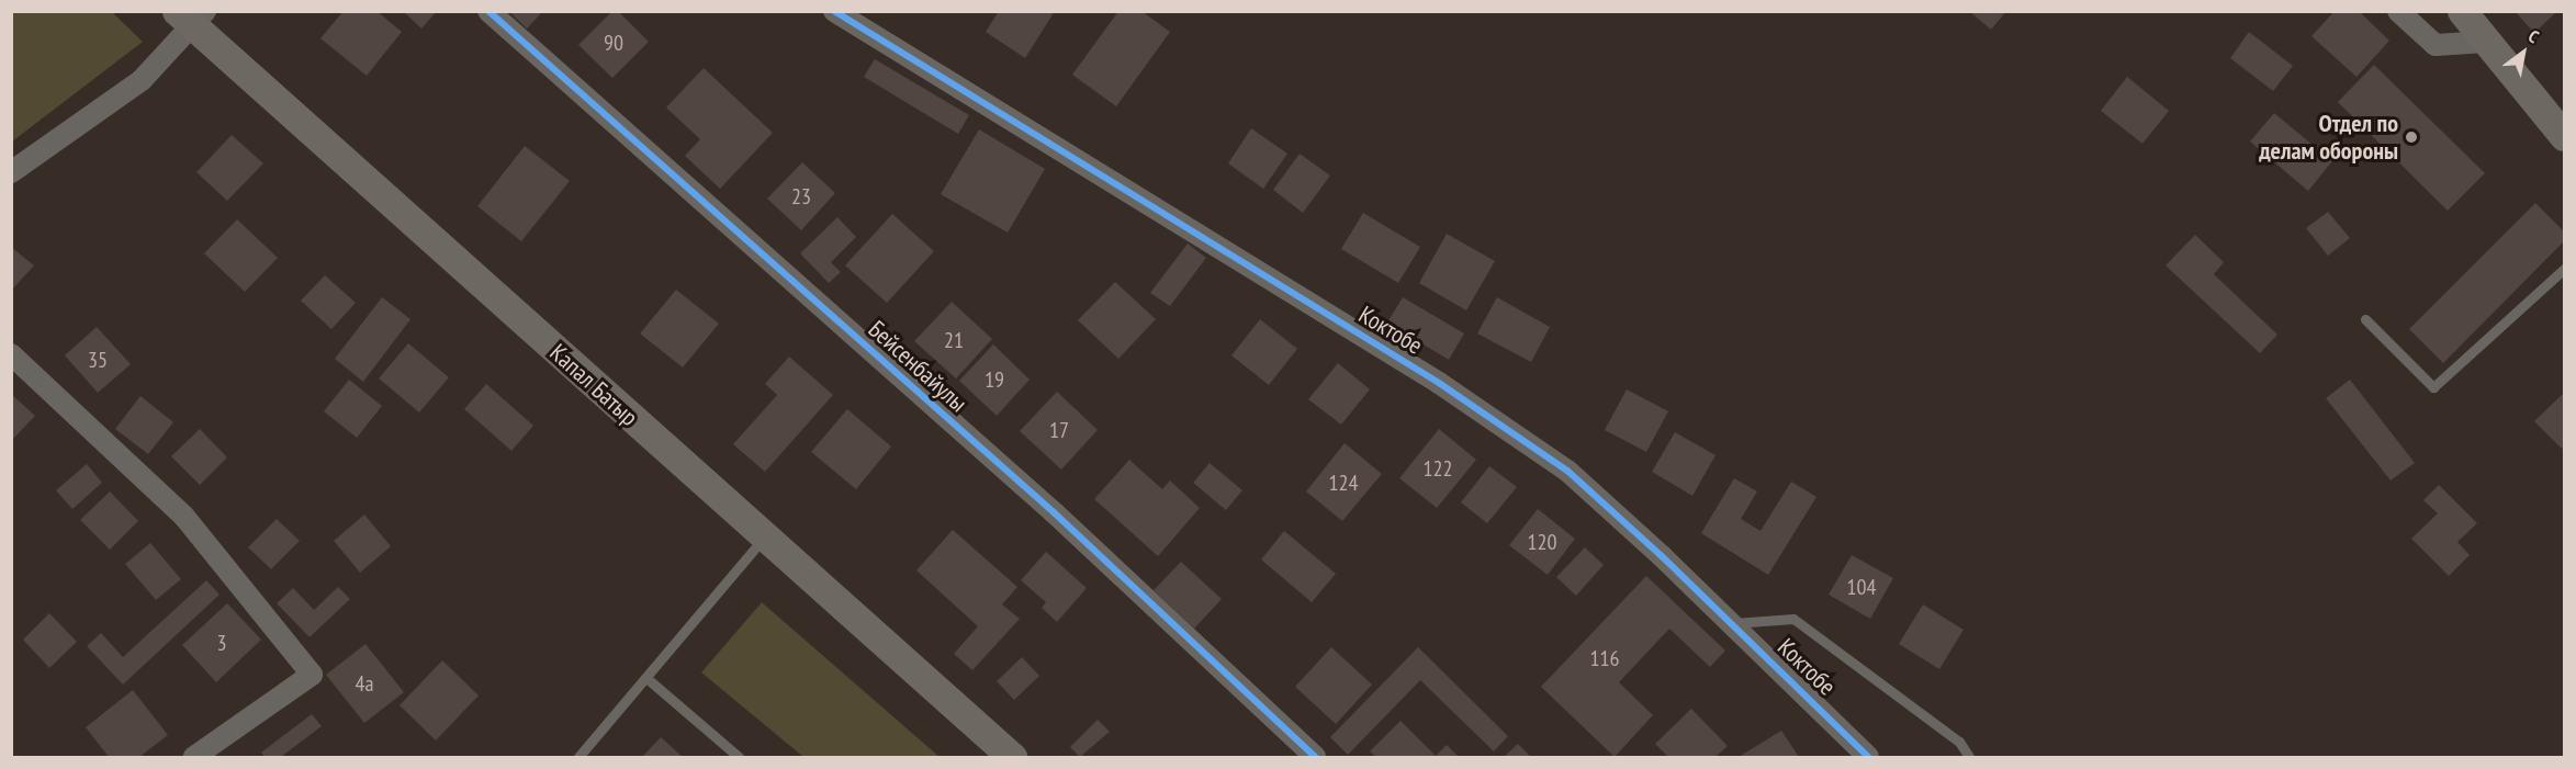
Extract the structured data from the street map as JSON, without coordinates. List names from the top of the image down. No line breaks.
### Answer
{"streets":{"main road":["Капал Батыр"],"street":["Коктобе","Бейсенбайулы"]},"places":["Отдел по делам обороны"],"house_numbers":["90","23","21","35","19","17","122","124","120","104","3","116","4а"],"north":"top right"}
